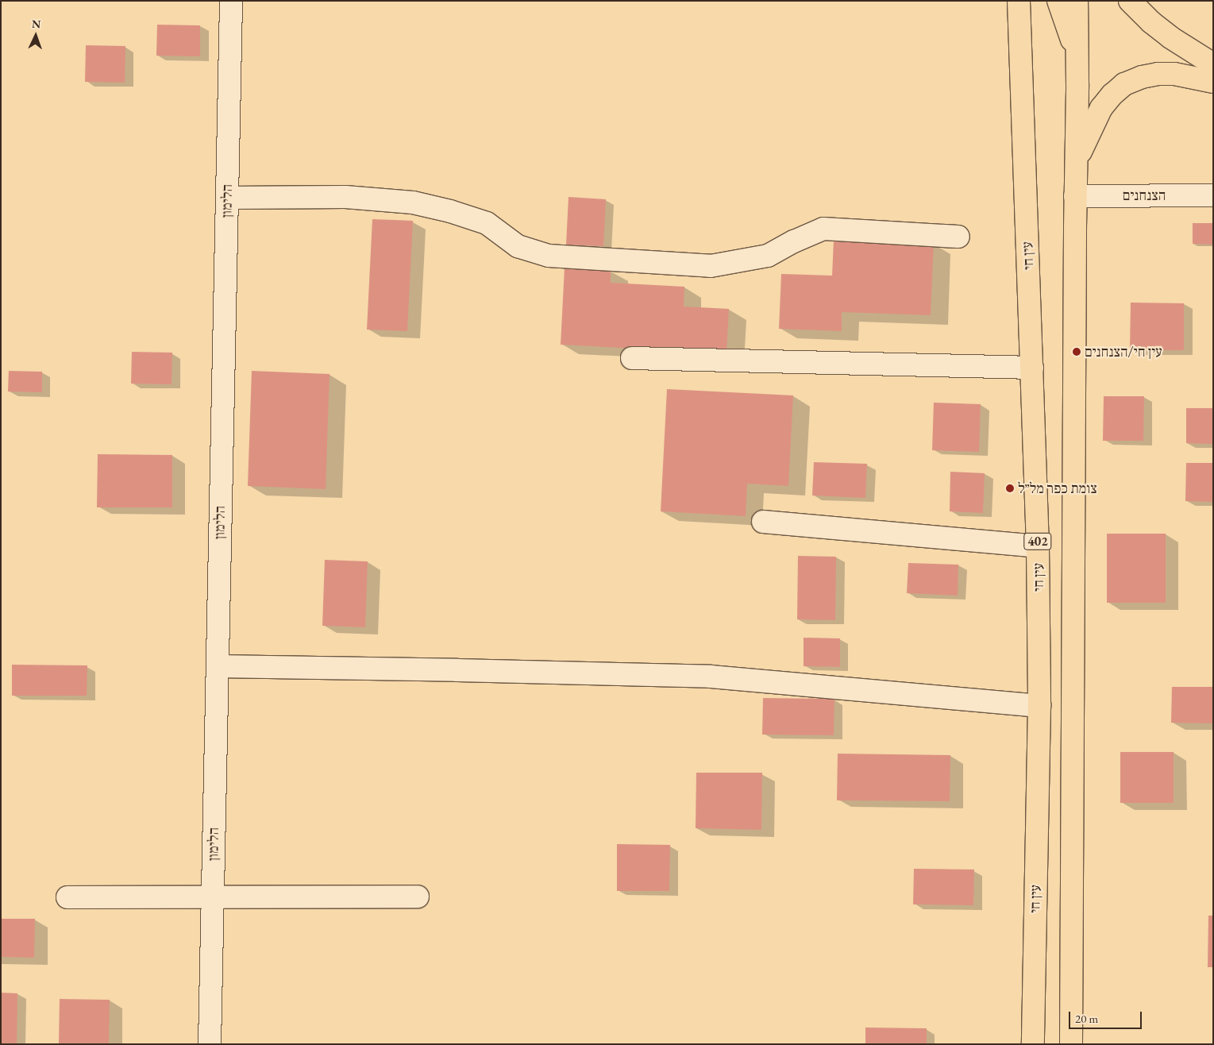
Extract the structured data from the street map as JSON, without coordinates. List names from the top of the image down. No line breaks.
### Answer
{"streets":{"main road":["עין חי","402"],"street":["הצנחנים","הלימון"]},"places":["עין חי/הצנחנים","צומת כפר מל״ל"],"scale_bar":"20 m","north":"top"}
